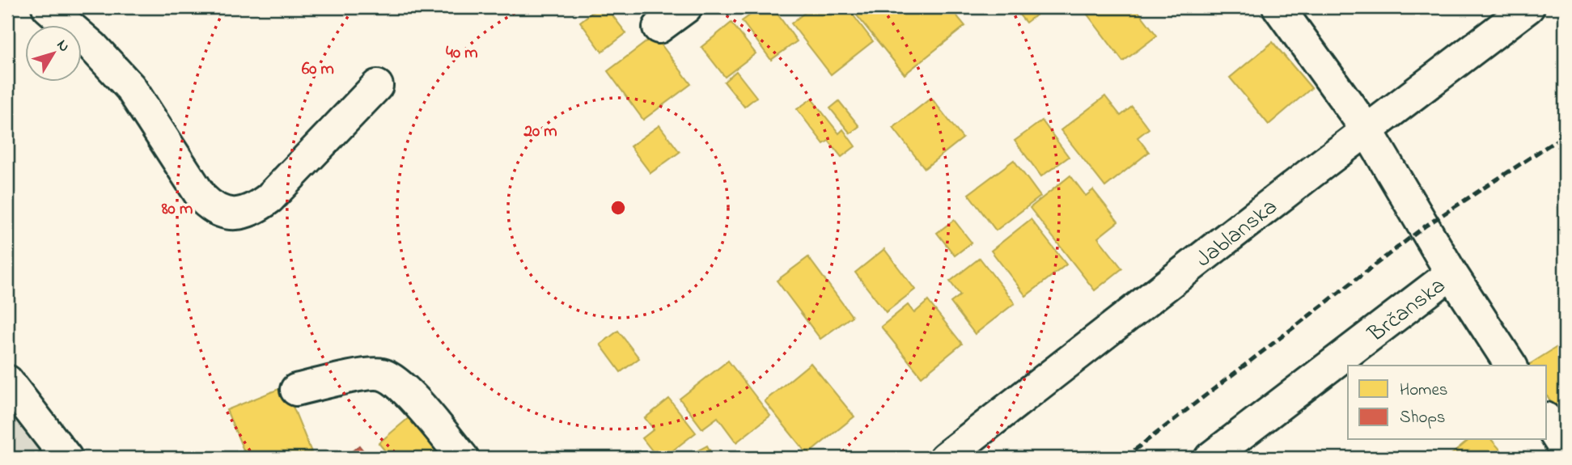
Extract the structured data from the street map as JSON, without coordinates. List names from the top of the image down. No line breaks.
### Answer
{"streets":{"street":["Jablanska","Brčanska"]},"crossings":[["Jablanska","Brčanska"]],"legend":["Homes","Shops"],"north":"top right","rings":["40 m","60 m","20 m","80 m"]}
